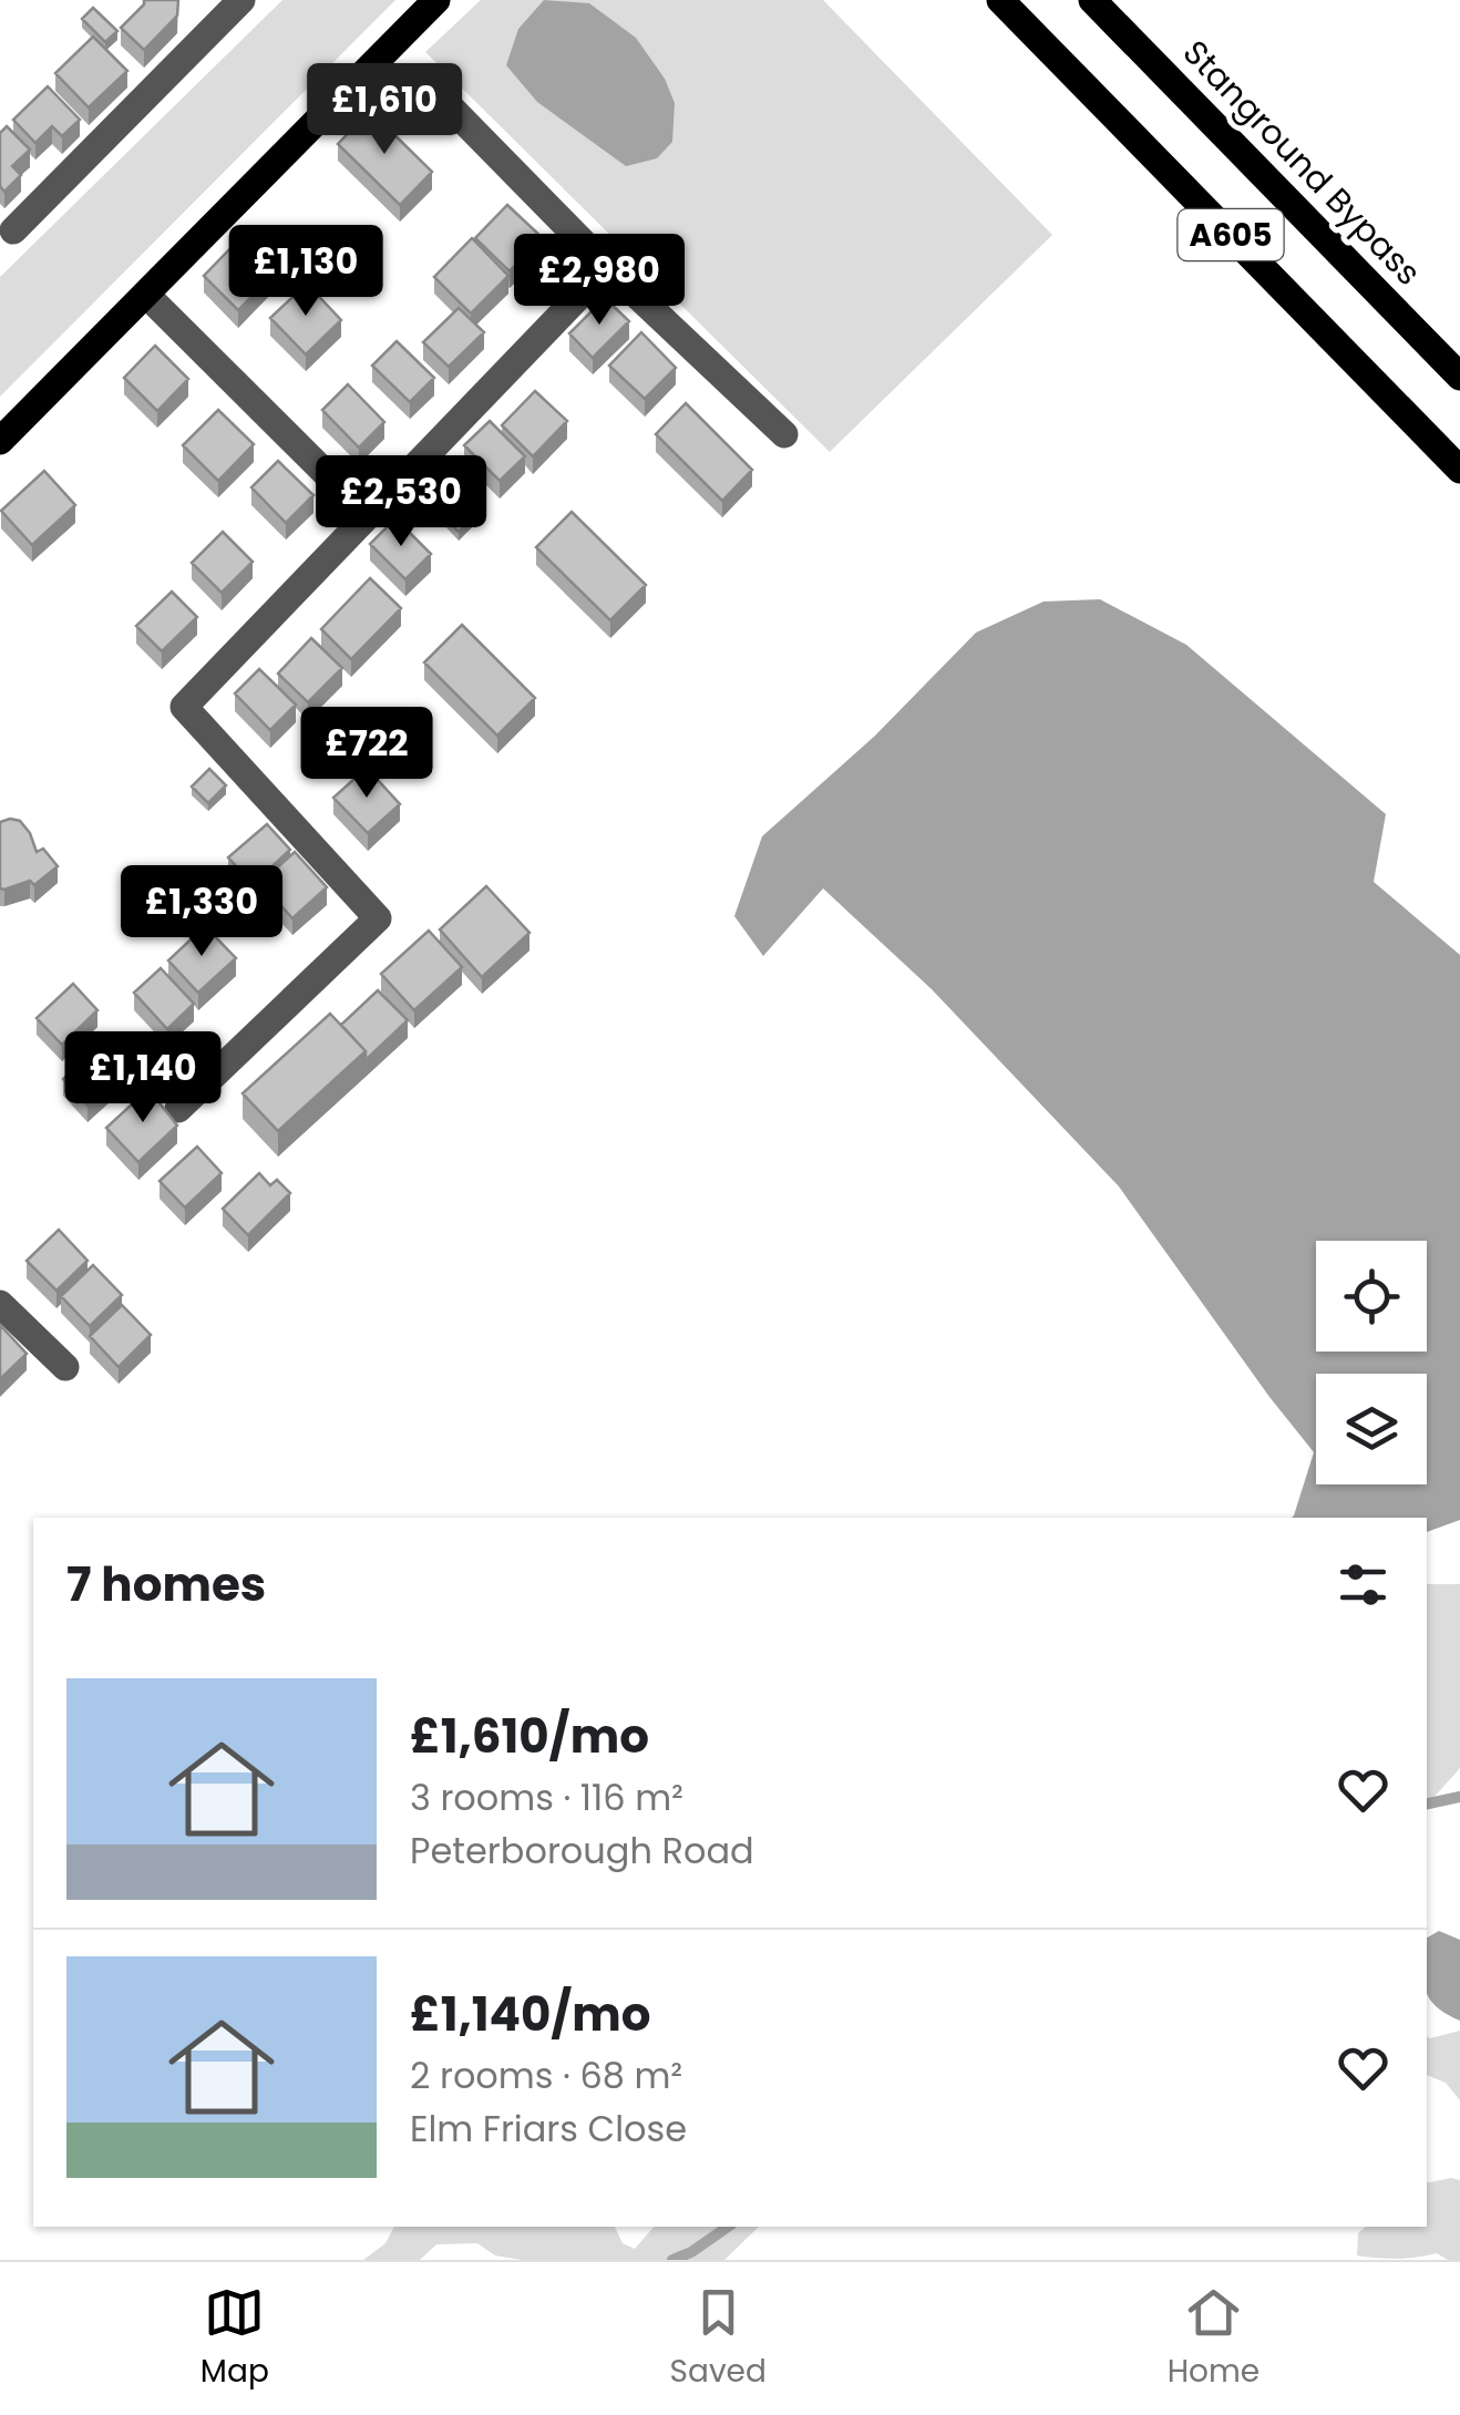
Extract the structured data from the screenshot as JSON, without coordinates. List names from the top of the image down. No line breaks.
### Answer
{"streets":{"main road":["Stanground Bypass","A605"]},"page":{"price":["£1,610","£1,130","£2,980","£2,530","£722","£1,330","£1,140"],"heading":"7 homes","list":[{"name":"£1,610/mo","note":"3 rooms · 116 m² · Peterborough Road"},{"name":"£1,140/mo","note":"2 rooms · 68 m² · Elm Friars Close"}],"tabs":["Map","Saved","Home"]}}
